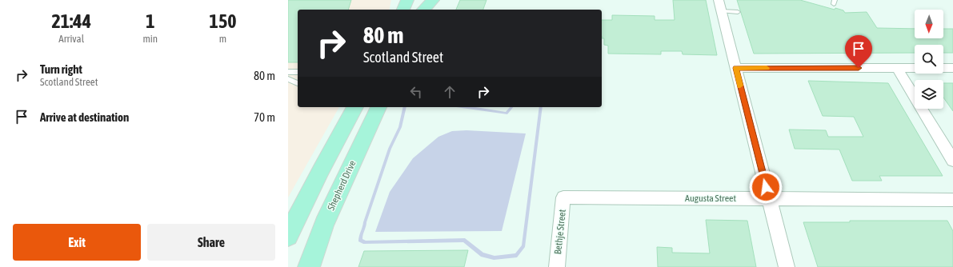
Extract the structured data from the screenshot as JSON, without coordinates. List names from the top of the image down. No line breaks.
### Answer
{"streets":{"main road":["Shepherd Drive"],"street":["Augusta Street","Bethje Street"]},"crossings":[["Augusta Street","Bethje Street"]],"north":"bottom","page":{"eta":["21:44","Arrival","1","min","150","m"],"turn":["80 m","Scotland Street"],"list":[{"name":"Turn right","note":"Scotland Street","value":"80 m"},{"name":"Arrive at destination","value":"70 m"}],"buttons":["Exit","Share"]}}
